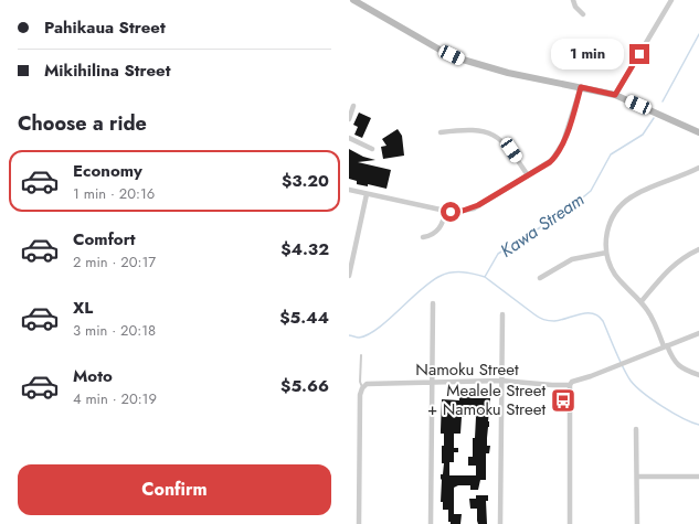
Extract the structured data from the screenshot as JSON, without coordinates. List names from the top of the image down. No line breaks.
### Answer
{"streets":{"street":["Namoku Street"]},"water":["Kawa Stream"],"places":{"bus stop":["Mealele Street + Namoku Street"]},"page":{"banner":["Pahikaua Street","Mikihilina Street"],"bubble":"1 min","heading":"Choose a ride","list":[{"name":"Economy","note":"1 min · 20:16","value":"$3.20"},{"name":"Comfort","note":"2 min · 20:17","value":"$4.32"},{"name":"XL","note":"3 min · 20:18","value":"$5.44"},{"name":"Moto","note":"4 min · 20:19","value":"$5.66"}],"buttons":"Confirm"}}
